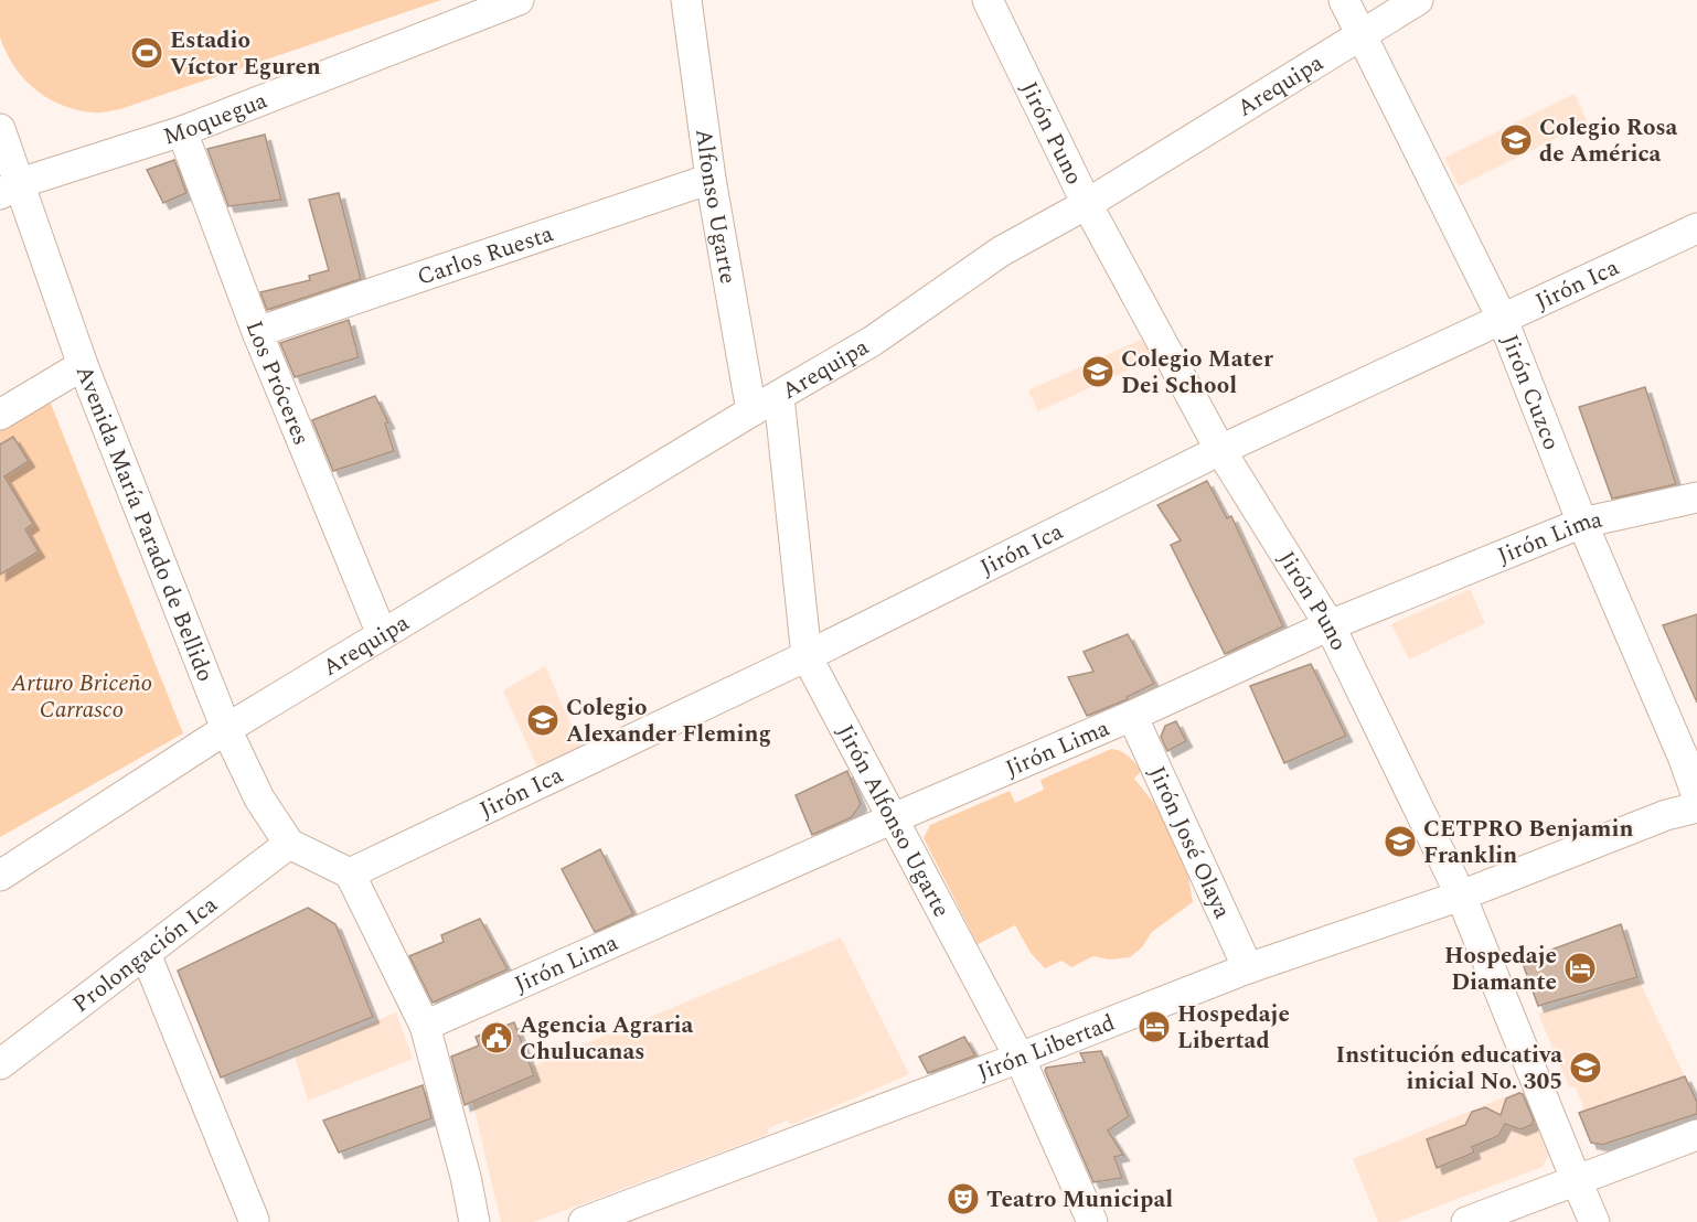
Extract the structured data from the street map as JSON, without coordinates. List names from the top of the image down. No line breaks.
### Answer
{"streets":{"street":["Arequipa","Moquegua","Jirón Puno","Alfonso Ugarte","Carlos Ruesta","Jirón Ica","Los Próceres","Jirón Cuzco","Avenida María Parado de Bellido","Jirón Lima","Jirón Alfonso Ugarte","Jirón José Olaya","Prolongación Ica","Jirón Libertad"]},"crossings":[["Arequipa","Jirón Puno"],["Arequipa","Alfonso Ugarte"],["Arequipa","Los Próceres"],["Arequipa","Jirón Cuzco"],["Arequipa","Avenida María Parado de Bellido"],["Arequipa","Jirón Alfonso Ugarte"],["Moquegua","Los Próceres"],["Moquegua","Avenida María Parado de Bellido"],["Jirón Puno","Jirón Ica"],["Jirón Puno","Jirón Lima"],["Jirón Puno","Jirón Libertad"],["Alfonso Ugarte","Carlos Ruesta"],["Carlos Ruesta","Los Próceres"],["Jirón Ica","Jirón Cuzco"],["Jirón Ica","Jirón Alfonso Ugarte"],["Jirón Cuzco","Jirón Lima"],["Avenida María Parado de Bellido","Prolongación Ica"],["Jirón Lima","Jirón Alfonso Ugarte"],["Jirón Lima","Jirón José Olaya"],["Jirón Alfonso Ugarte","Jirón Libertad"],["Jirón José Olaya","Jirón Libertad"]],"parks":["Arturo Briceño Carrasco"],"places":{"sports":["Estadio Víctor Eguren"],"school or university":["Colegio Rosa de América","Colegio Mater Dei School","Colegio Alexander Fleming","CETPRO Benjamin Franklin","Institución educativa inicial No. 305"],"hotel":["Hospedaje Diamante","Hospedaje Libertad"],"public building":["Agencia Agraria Chulucanas"],"theatre":["Teatro Municipal"]}}
